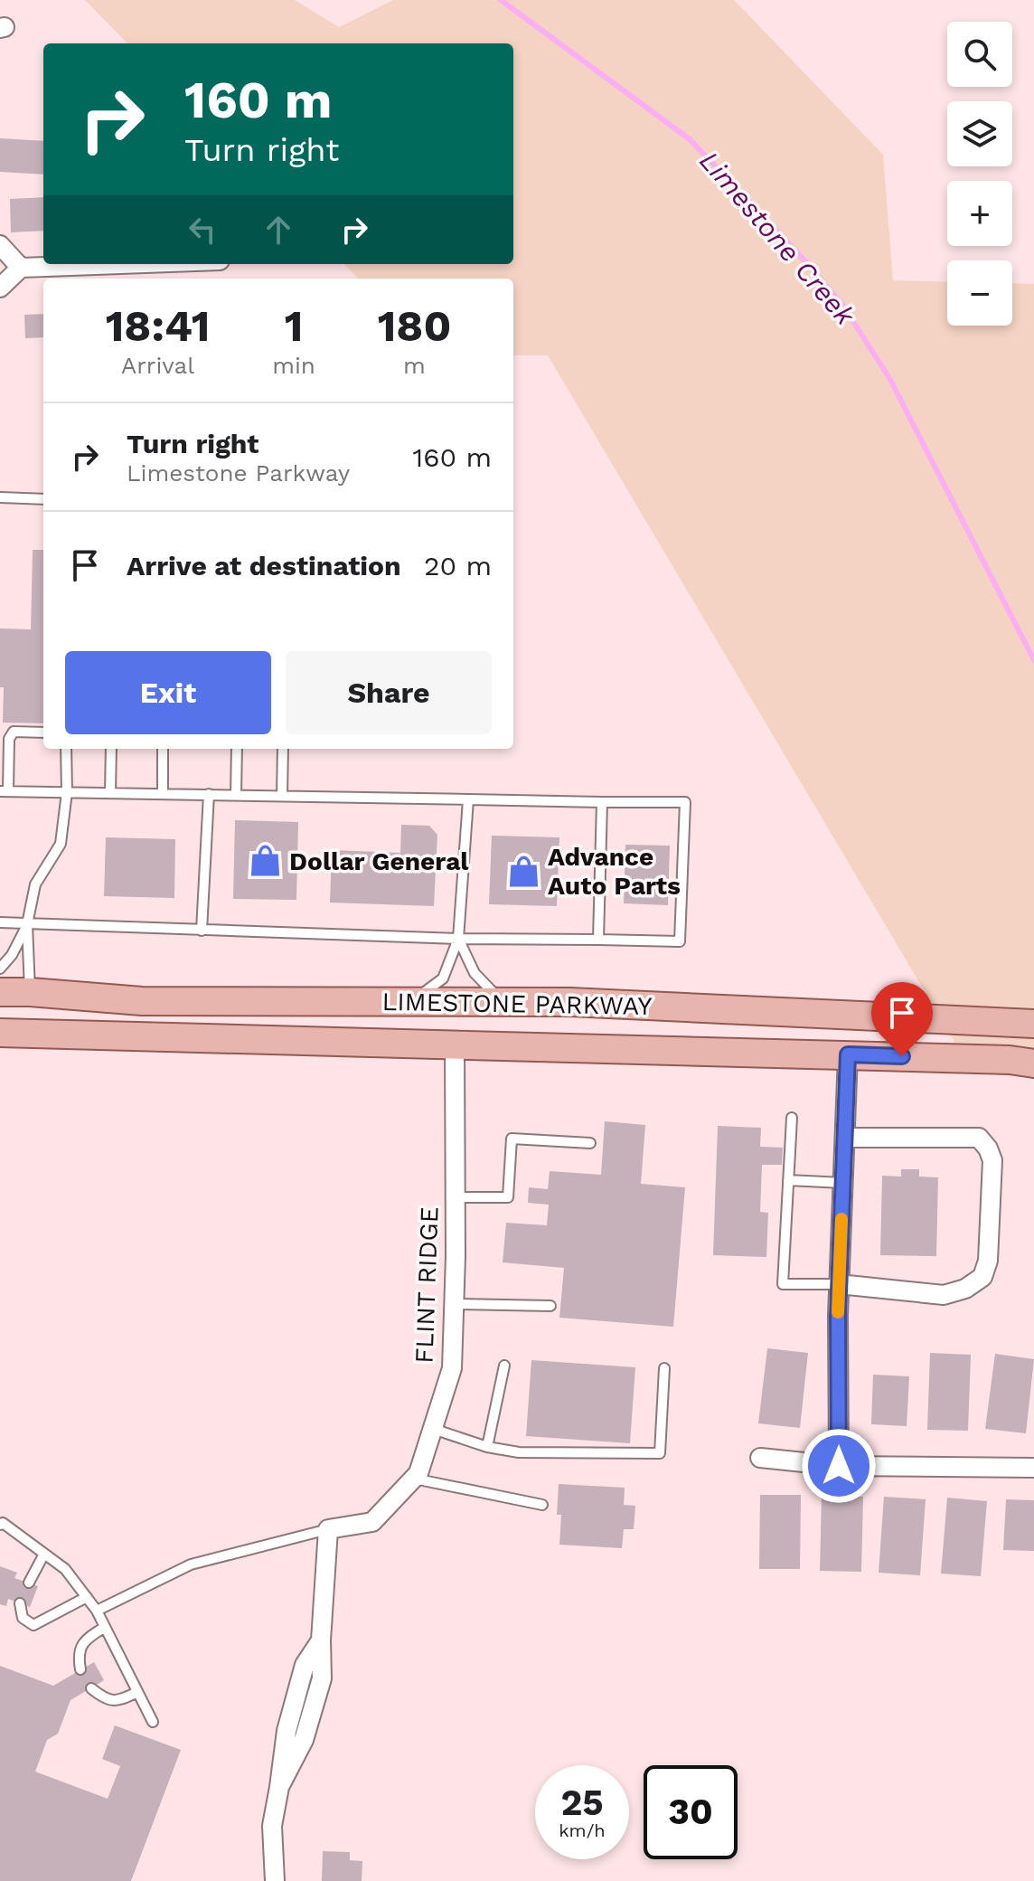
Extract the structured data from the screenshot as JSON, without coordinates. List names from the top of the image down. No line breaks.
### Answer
{"streets":{"main road":["LIMESTONE PARKWAY"],"street":["FLINT RIDGE"]},"crossings":[["LIMESTONE PARKWAY","FLINT RIDGE"]],"water":["Limestone Creek"],"places":{"shop":["Dollar General","Advance Auto Parts"]},"page":{"map_buttons":["+","−"],"turn":["160 m","Turn right"],"eta":["18:41","Arrival","1","min","180","m"],"list":[{"name":"Turn right","note":"Limestone Parkway","value":"160 m"},{"name":"Arrive at destination","value":"20 m"}],"buttons":["Exit","Share"],"speed":"25 km/h","limit":"30"}}
